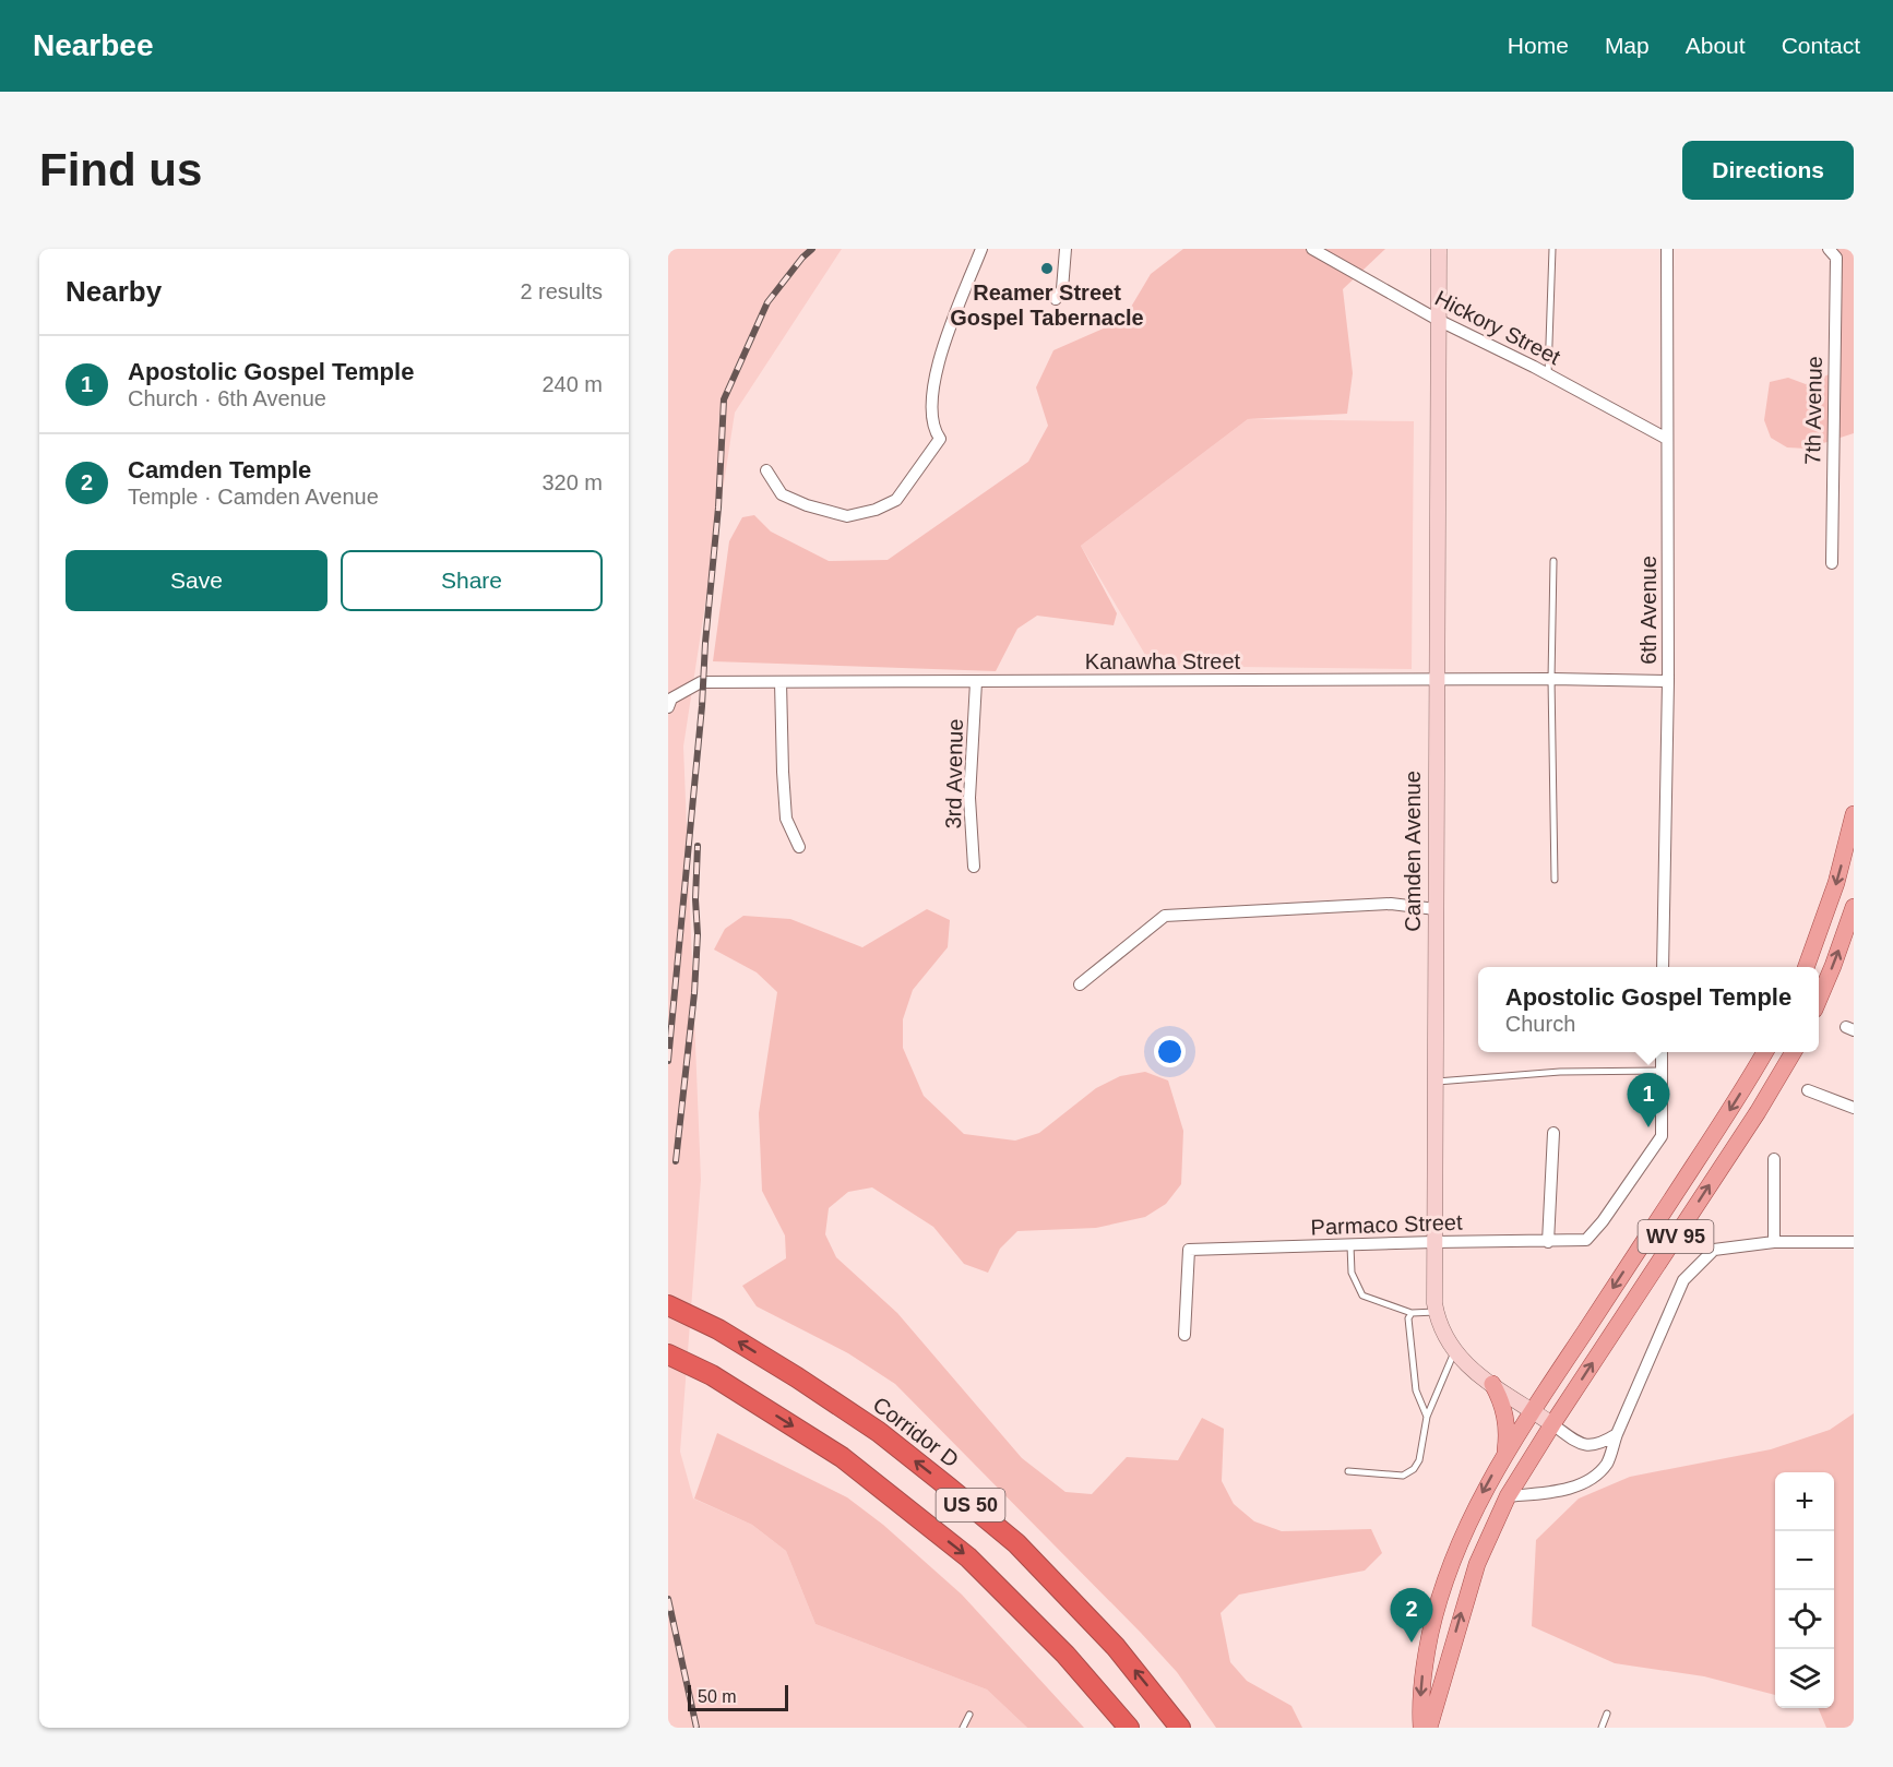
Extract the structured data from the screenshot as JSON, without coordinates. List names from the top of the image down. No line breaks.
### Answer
{"streets":{"highway":["Corridor D","US 50"],"main road":["WV 95"],"street":["Hickory Street","7th Avenue","6th Avenue","Kanawha Street","3rd Avenue","Camden Avenue","Parmaco Street"]},"crossings":[["Hickory Street","6th Avenue"],["Hickory Street","Camden Avenue"],["6th Avenue","Kanawha Street"],["Kanawha Street","3rd Avenue"],["Kanawha Street","Camden Avenue"],["Camden Avenue","Parmaco Street"],["Camden Avenue","WV 95"]],"places":["Reamer Street Gospel Tabernacle"],"scale_bar":"50 m","page":{"header":"Nearbee","nav":["Home","Map","About","Contact"],"buttons":["Directions",["Save","Share"]],"title":"Find us","heading":["Nearby","2 results"],"list":[{"mark":"1","name":"Apostolic Gospel Temple","note":"Church · 6th Avenue","value":"240 m"},{"mark":"2","name":"Camden Temple","note":"Temple · Camden Avenue","value":"320 m"}],"popup":["Apostolic Gospel Temple","Church"],"pins":["1","2"],"map_buttons":["+","−"],"scale":"50 m"}}
